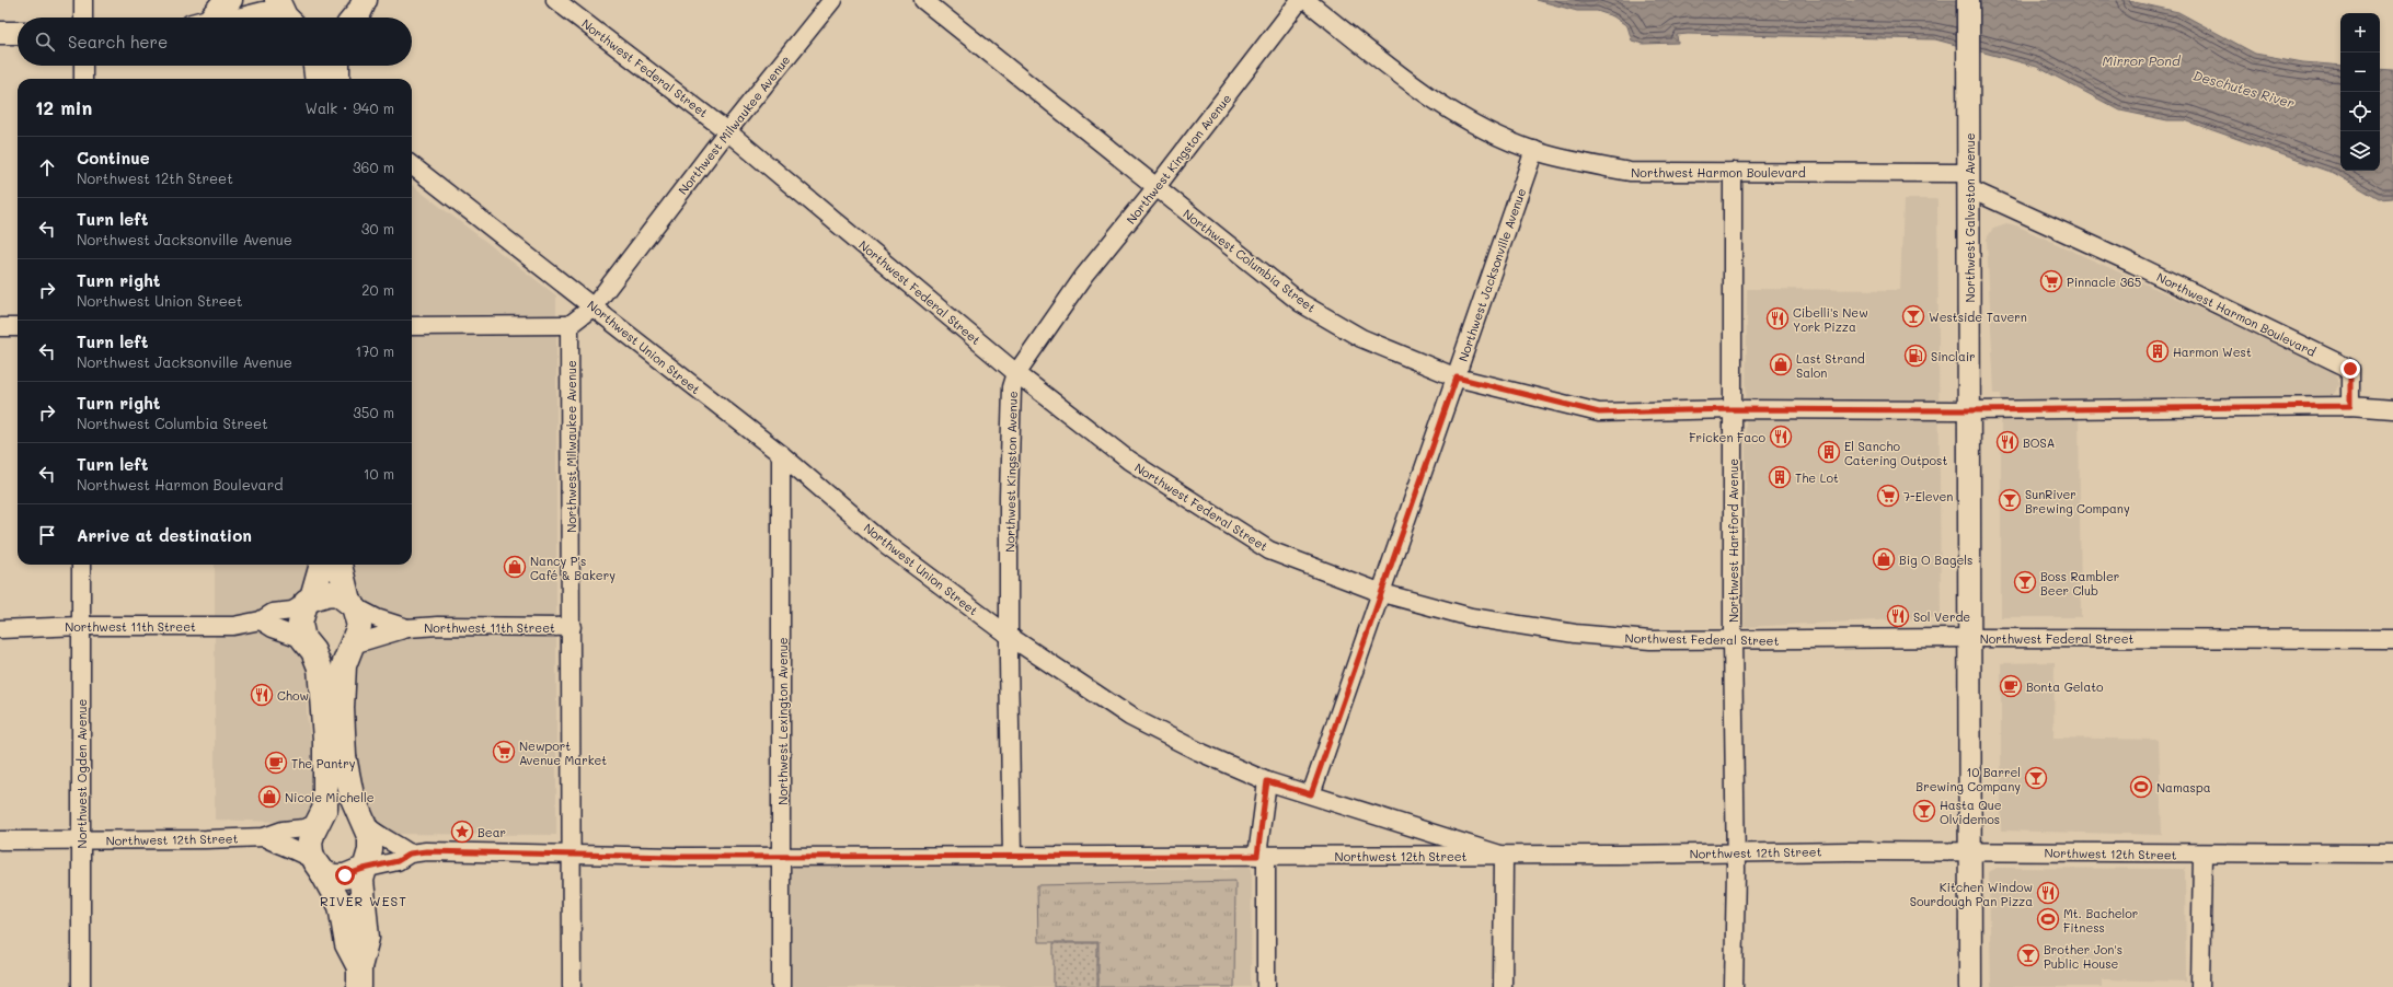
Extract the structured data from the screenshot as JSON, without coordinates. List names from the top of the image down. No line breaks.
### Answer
{"streets":{"street":["Northwest Federal Street","Northwest Milwaukee Avenue","Northwest Kingston Avenue","Northwest Harmon Boulevard","Northwest Galveston Avenue","Northwest Columbia Street","Northwest Jacksonville Avenue","Northwest Union Street","Northwest Hartford Avenue","Northwest 11th Street","Northwest Lexington Avenue","Northwest Ogden Avenue","Northwest 12th Street"]},"crossings":[["Northwest Federal Street","Northwest Milwaukee Avenue"],["Northwest Federal Street","Northwest Kingston Avenue"],["Northwest Federal Street","Northwest Galveston Avenue"],["Northwest Federal Street","Northwest Jacksonville Avenue"],["Northwest Federal Street","Northwest Hartford Avenue"],["Northwest Milwaukee Avenue","Northwest Union Street"],["Northwest Milwaukee Avenue","Northwest 11th Street"],["Northwest Milwaukee Avenue","Northwest 12th Street"],["Northwest Kingston Avenue","Northwest Columbia Street"],["Northwest Kingston Avenue","Northwest Union Street"],["Northwest Kingston Avenue","Northwest 12th Street"],["Northwest Harmon Boulevard","Northwest Galveston Avenue"],["Northwest Harmon Boulevard","Northwest Columbia Street"],["Northwest Harmon Boulevard","Northwest Jacksonville Avenue"],["Northwest Harmon Boulevard","Northwest Hartford Avenue"],["Northwest Galveston Avenue","Northwest Columbia Street"],["Northwest Galveston Avenue","Northwest 12th Street"],["Northwest Columbia Street","Northwest Jacksonville Avenue"],["Northwest Columbia Street","Northwest Hartford Avenue"],["Northwest Jacksonville Avenue","Northwest Union Street"],["Northwest Union Street","Northwest Lexington Avenue"],["Northwest Union Street","Northwest 12th Street"],["Northwest Hartford Avenue","Northwest 12th Street"],["Northwest 11th Street","Northwest Ogden Avenue"],["Northwest Lexington Avenue","Northwest 12th Street"],["Northwest Ogden Avenue","Northwest 12th Street"]],"districts":["RIVER WEST"],"water":["Mirror Pond","Deschutes River"],"places":{"supermarket":["Pinnacle 365","7-Eleven","Newport Avenue Market"],"bar":["Westside Tavern","SunRiver Brewing Company","Boss Rambler Beer Club","10 Barrel Brewing Company","Hasta Que Olvidemos","Brother Jon's Public House"],"restaurant":["Cibelli's New York Pizza","Fricken Faco","BOSA","Sol Verde","Chow","Kitchen Window Sourdough Pan Pizza"],"building":["Harmon West","El Sancho Catering Outpost","The Lot"],"fuel station":["Sinclair"],"shop":["Last Strand Salon","Big O Bagels","Nancy P's Café & Bakery","Nicole Michelle"],"cafe":["Bonta Gelato","The Pantry"],"sports":["Namaspa","Mt. Bachelor Fitness"],"place":["Bear"]},"page":{"map_buttons":["+","−"],"search":"Search here","heading":["12 min","Walk · 940 m"],"list":[["Continue","Northwest 12th Street","360 m"],["Turn left","Northwest Jacksonville Avenue","30 m"],["Turn right","Northwest Union Street","20 m"],["Turn left","Northwest Jacksonville Avenue","170 m"],["Turn right","Northwest Columbia Street","350 m"],["Turn left","Northwest Harmon Boulevard","10 m"],"Arrive at destination"]}}
